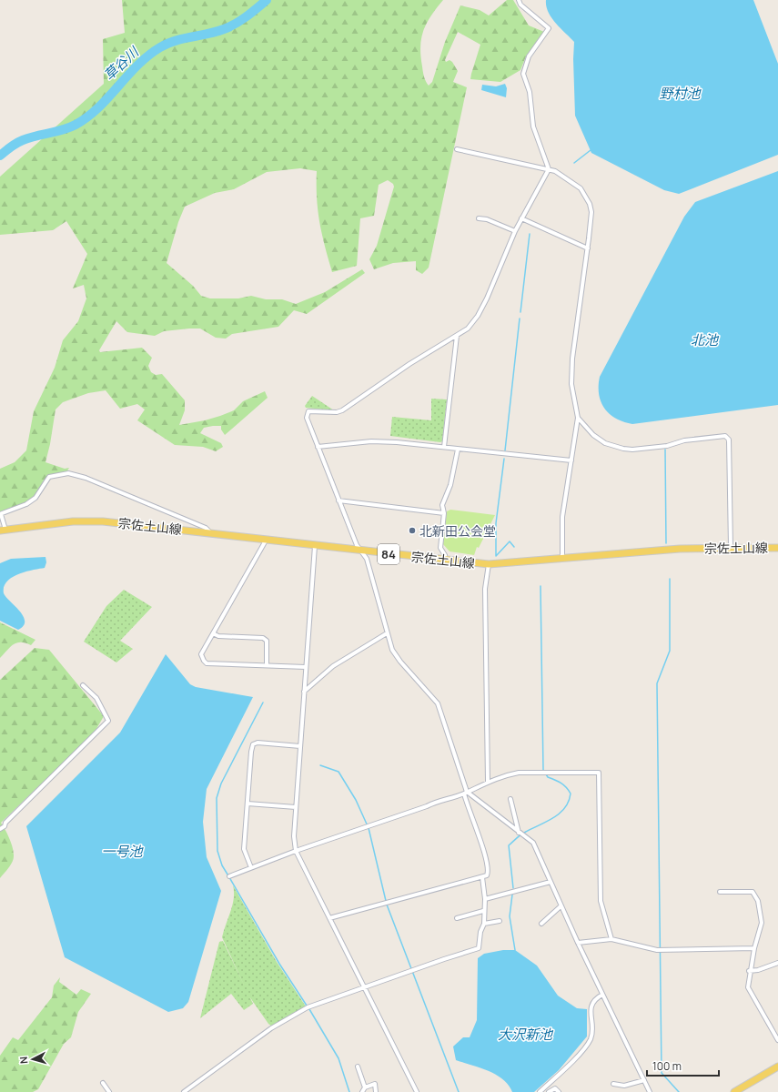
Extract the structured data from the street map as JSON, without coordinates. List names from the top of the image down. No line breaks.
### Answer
{"streets":{"main road":["宗佐土山線","84"]},"water":["草谷川","野村池","北池","一号池","大沢新池"],"places":["北新田公会堂"],"scale_bar":"100 m","north":"left"}
